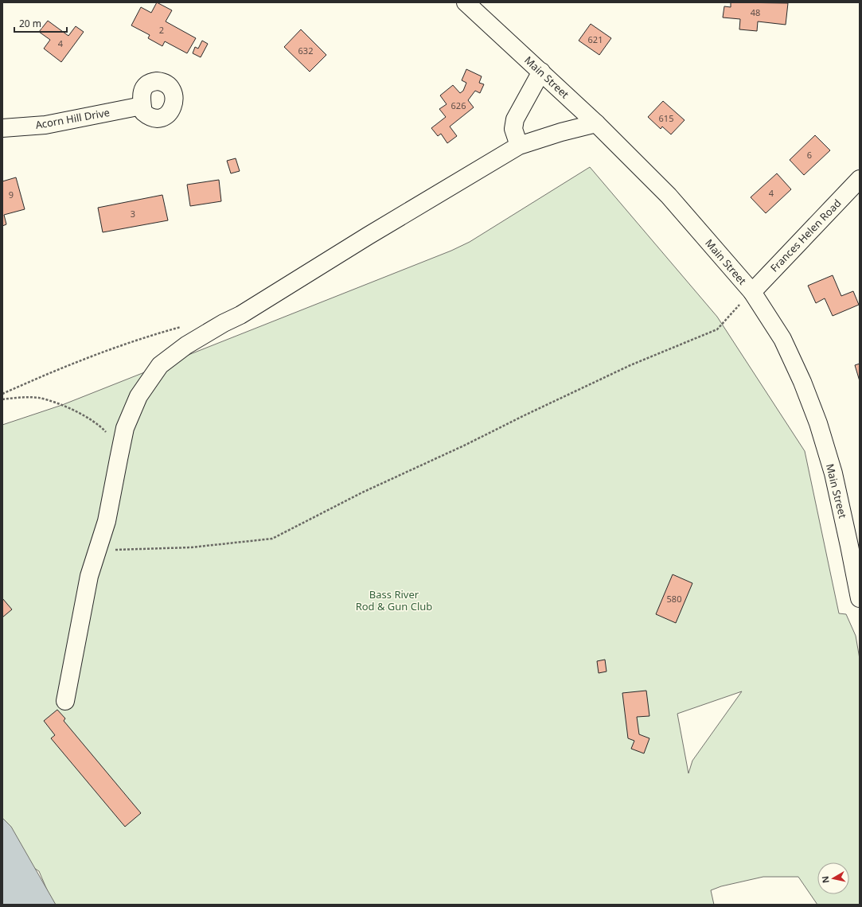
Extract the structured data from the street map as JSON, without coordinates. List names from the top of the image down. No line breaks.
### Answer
{"streets":{"main road":["Main Street","Acorn Hill Drive","Frances Helen Road"]},"crossings":[["Main Street","Frances Helen Road"]],"parks":["Bass River Rod & Gun Club"],"house_numbers":["48","2","621","4","632","626","615","6","4","9","3","580"],"scale_bar":"20 m","north":"left"}
